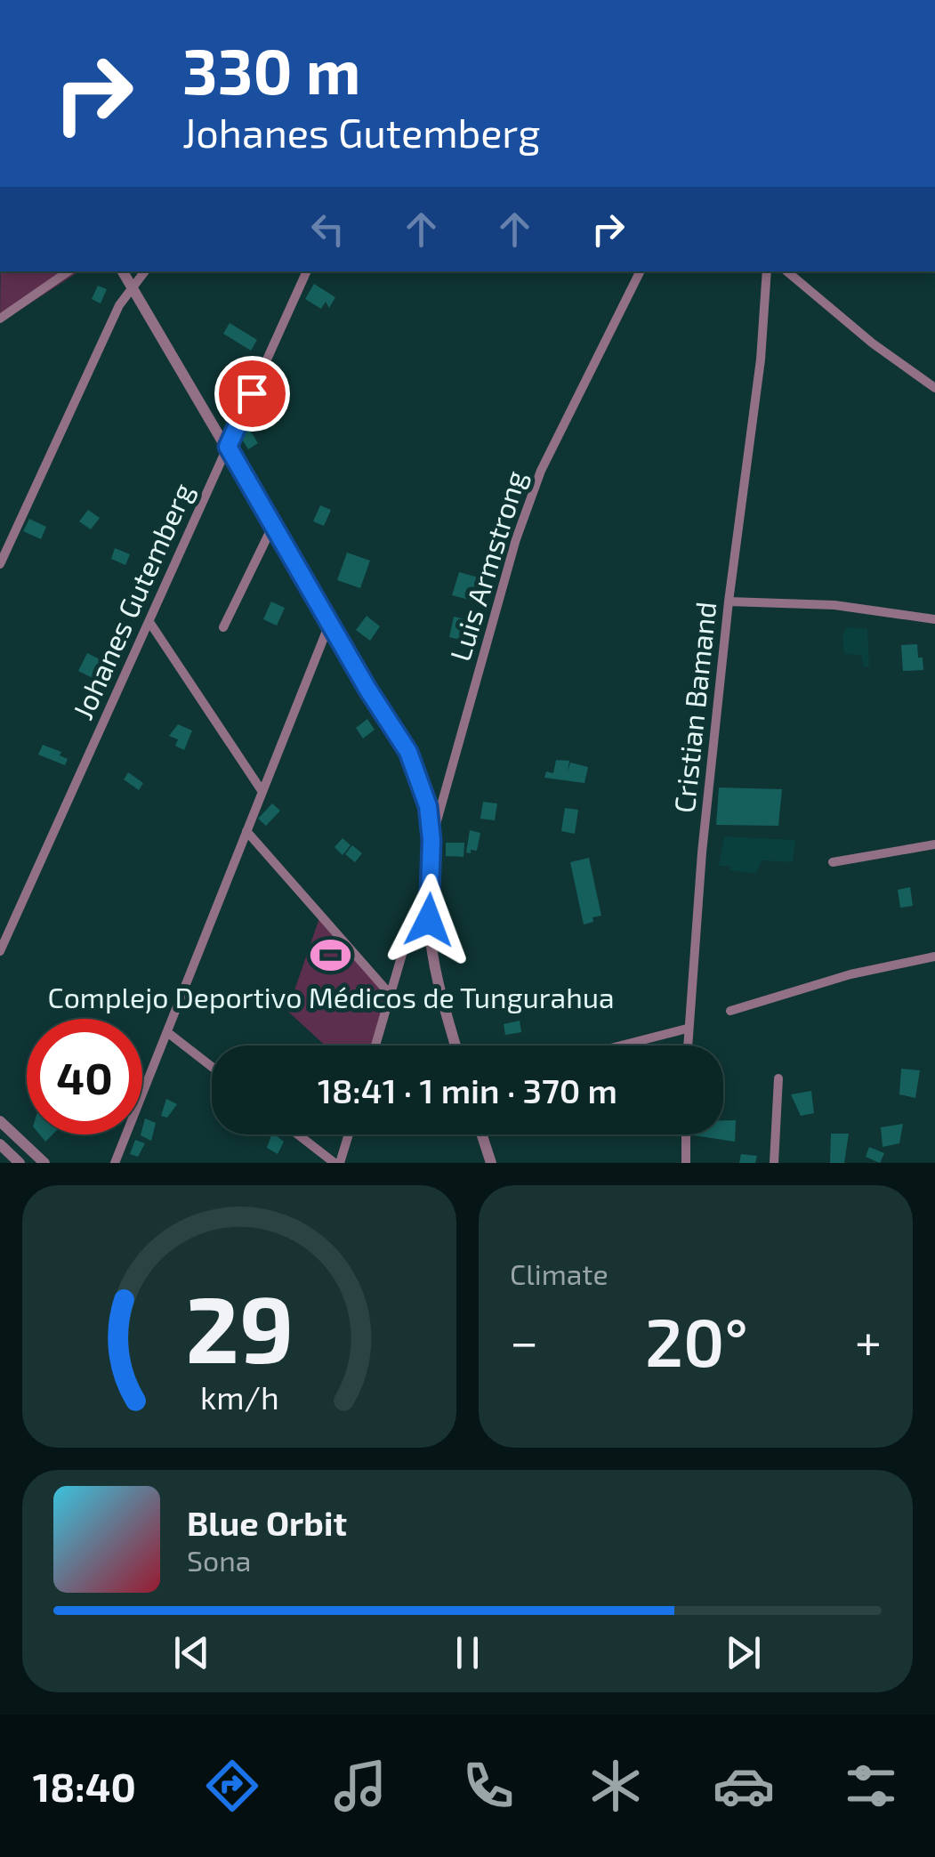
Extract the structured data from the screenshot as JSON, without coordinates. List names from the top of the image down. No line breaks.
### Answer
{"streets":{"street":["Luis Armstrong","Johanes Gutemberg","Cristian Bamand"]},"places":{"sports":["Complejo Deportivo Médicos de Tungurahua"]},"page":{"turn":["330 m","Johanes Gutemberg"],"limit":"40","trip":"18:41 · 1 min · 370 m","tile":"Climate","heat":["−","20°","+"],"song":["Blue Orbit","Sona"],"tabs":"18:40","gauge":["29","km/h"]}}
